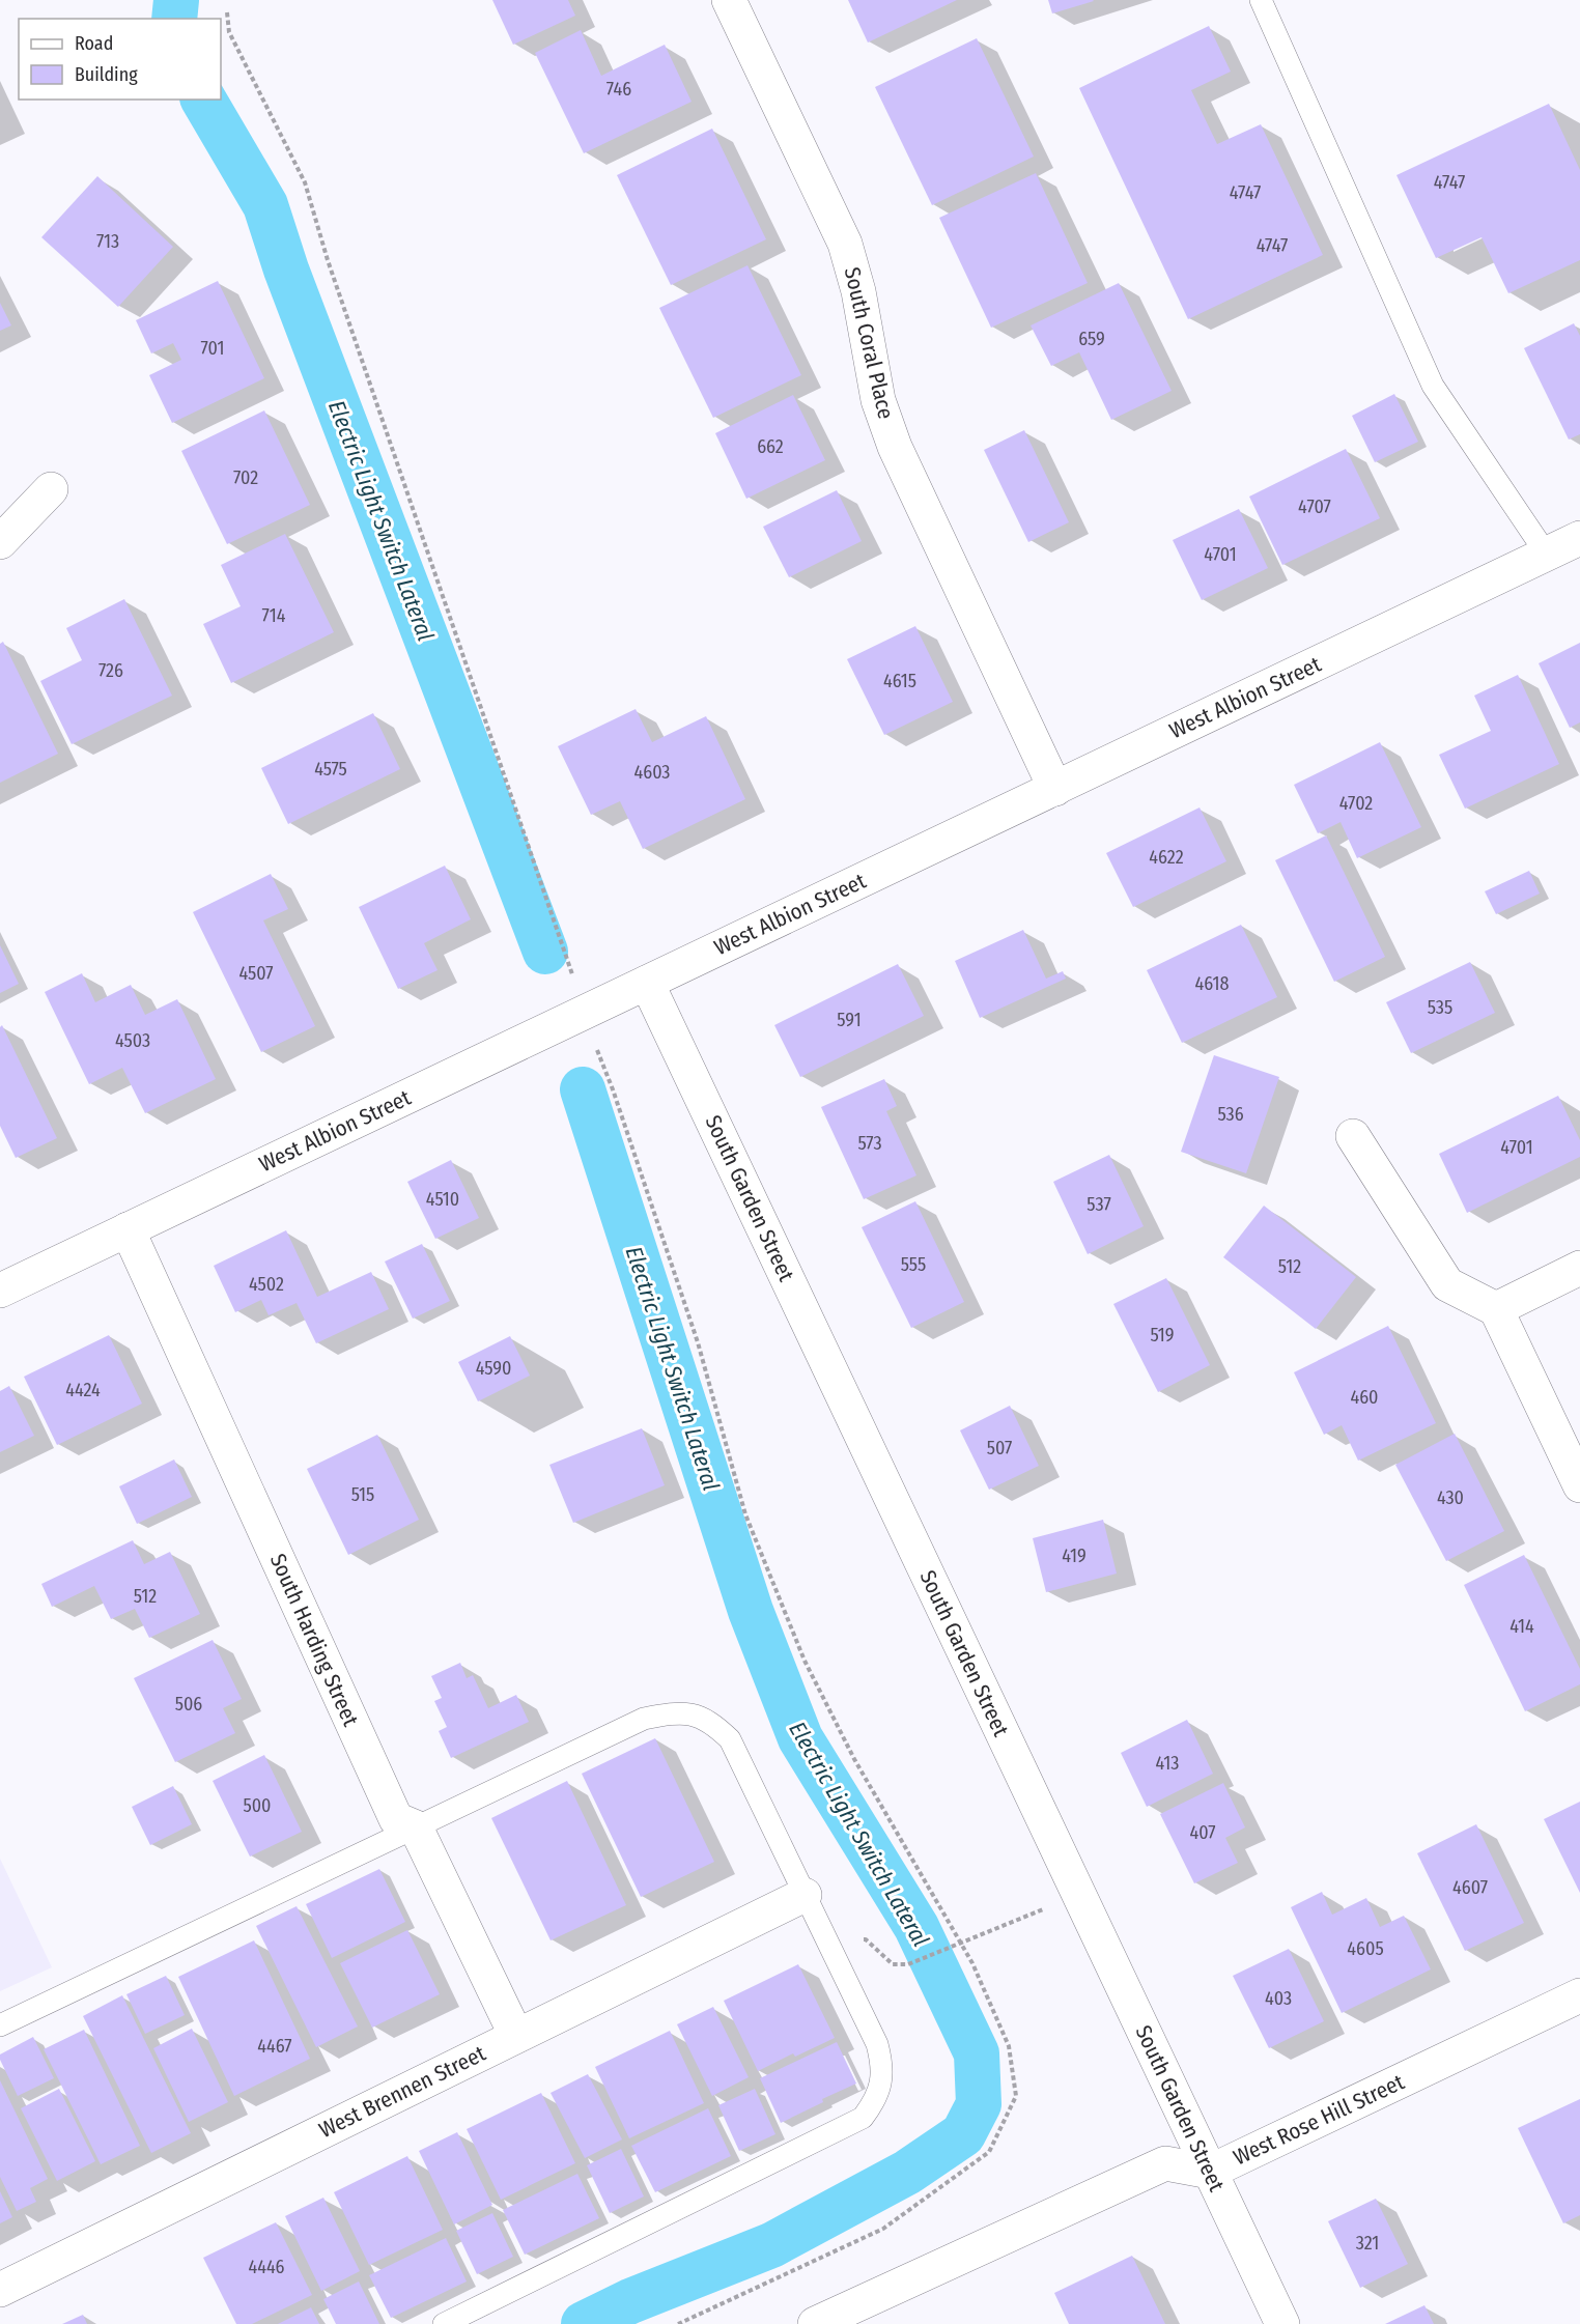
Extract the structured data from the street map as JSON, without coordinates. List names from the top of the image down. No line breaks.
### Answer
{"streets":{"street":["South Coral Place","West Albion Street","South Garden Street","South Harding Street","West Brennen Street","West Rose Hill Street"]},"crossings":[["South Coral Place","West Albion Street"],["West Albion Street","South Garden Street"],["West Albion Street","South Harding Street"],["South Garden Street","West Rose Hill Street"],["South Harding Street","West Brennen Street"]],"water":["Electric Light Switch Lateral"],"house_numbers":["746","4747","4747","713","4747","659","701","662","702","4707","4701","714","726","4615","4575","4603","4702","4622","4507","4618","535","591","4503","536","573","4701","4510","537","555","512","4502","519","4590","4424","460","507","515","430","419","512","414","506","413","500","407","4607","4605","403","4467","321","4446"],"legend":["Road","Building"]}
